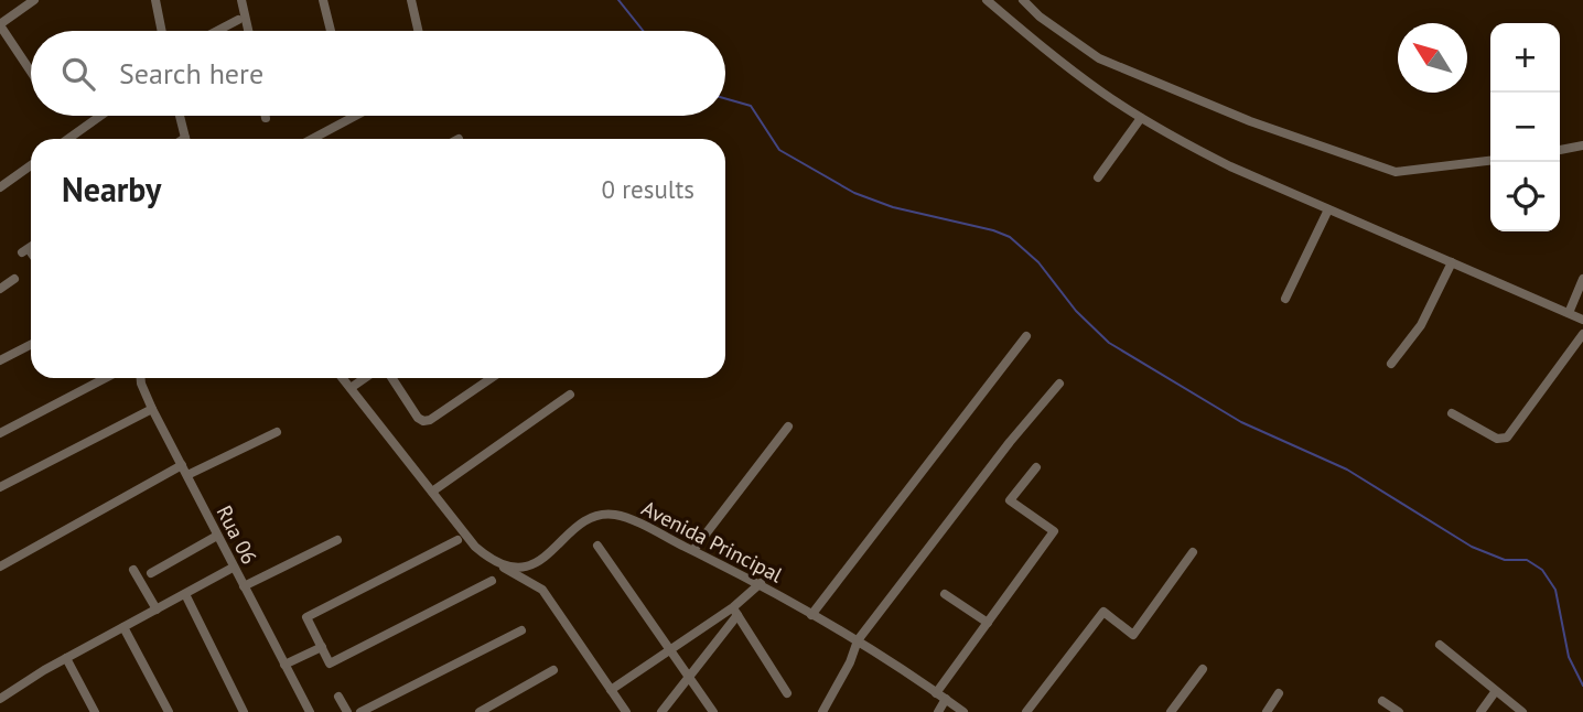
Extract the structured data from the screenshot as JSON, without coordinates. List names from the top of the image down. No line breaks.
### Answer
{"streets":{"street":["Rua 06","Avenida Principal"]},"north":"top left","page":{"map_buttons":["+","−"],"search":"Search here","heading":["Nearby","0 results"]}}
